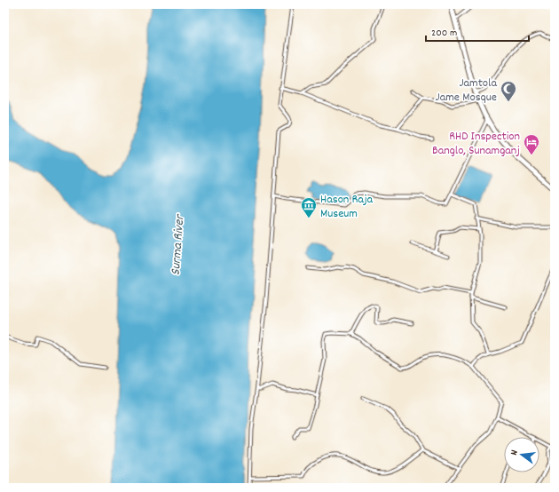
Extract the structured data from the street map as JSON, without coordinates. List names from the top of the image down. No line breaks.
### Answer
{"water":["Surma River"],"places":{"mosque":["Jamtola Jame Mosque"],"hotel":["RHD Inspection Banglo, Sunamganj"],"museum":["Hason Raja Museum"]},"scale_bar":"200 m","north":"left"}
